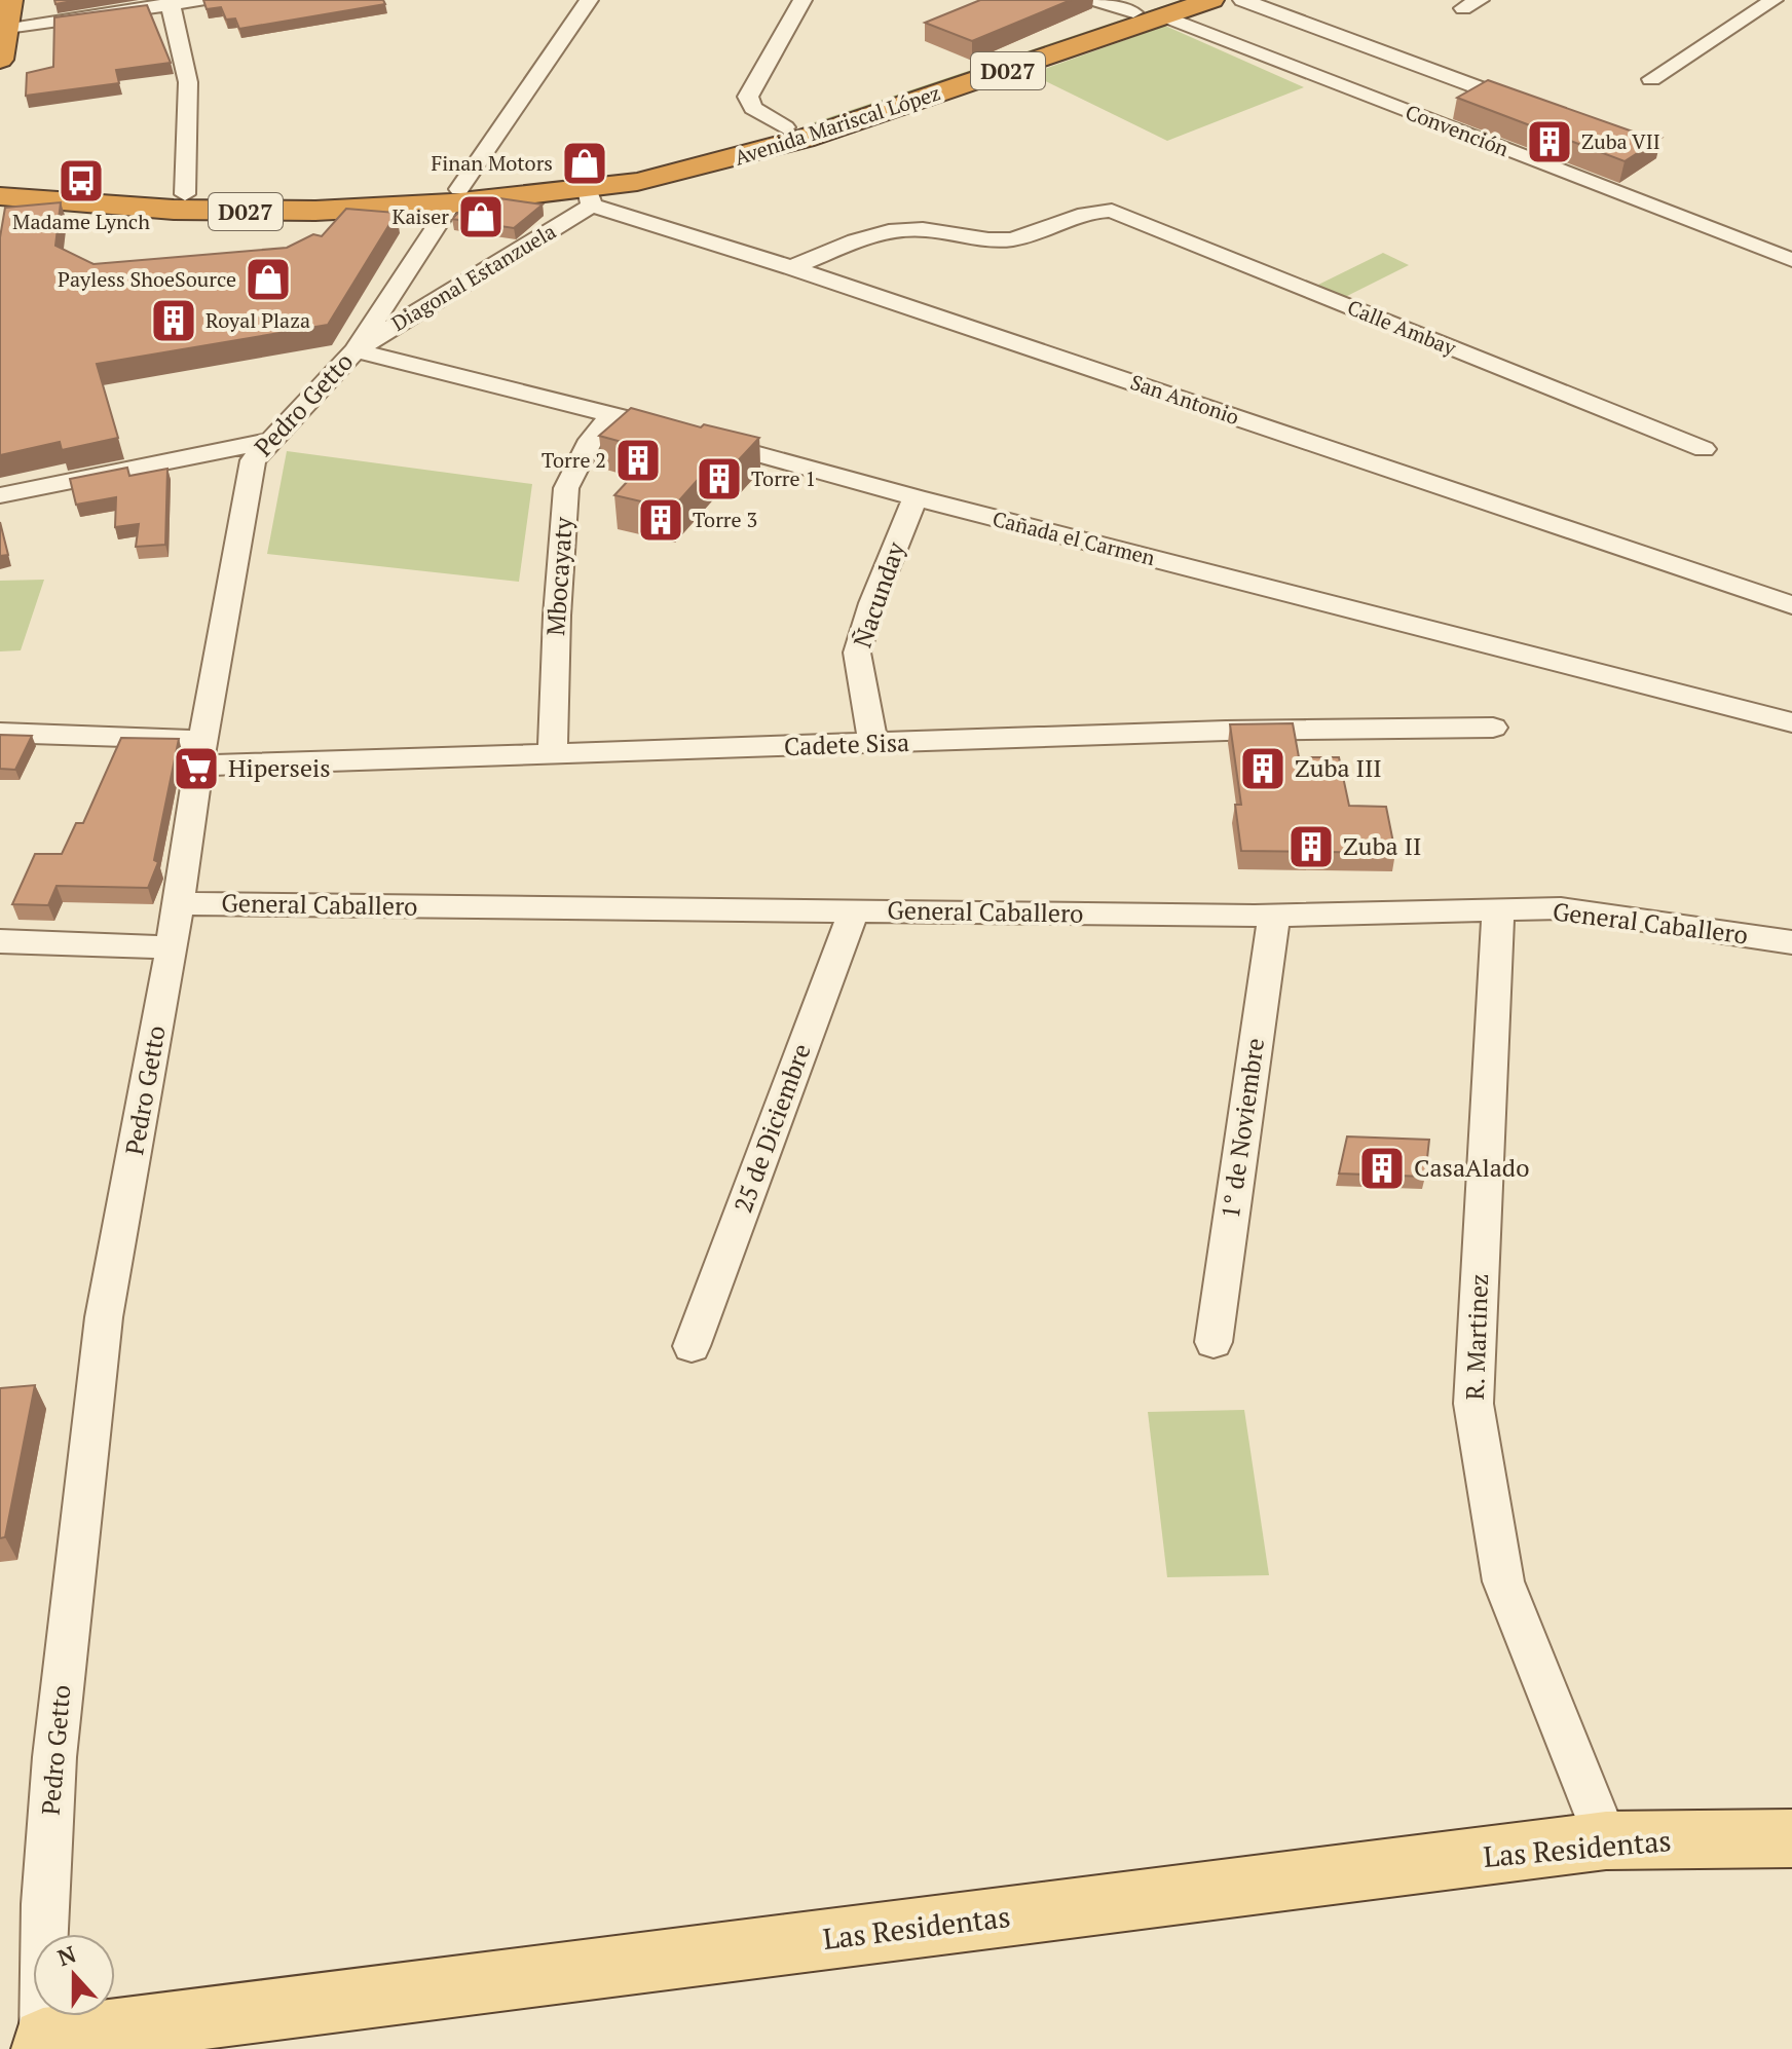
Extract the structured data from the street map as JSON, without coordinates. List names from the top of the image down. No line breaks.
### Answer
{"streets":{"highway":["D027","Avenida Mariscal López"],"main road":["Las Residentas"],"street":["Convención","Diagonal Estanzuela","Calle Ambay","San Antonio","Pedro Getto","Cañada el Carmen","Mbocayaty","Ñacunday","Cadete Sisa","General Caballero","25 de Diciembre","1° de Noviembre","R. Martinez"]},"crossings":[["D027","Avenida Mariscal López"],["D027","Pedro Getto"],["Avenida Mariscal López","Convención"],["Avenida Mariscal López","Diagonal Estanzuela"],["Avenida Mariscal López","San Antonio"],["Avenida Mariscal López","Pedro Getto"],["Diagonal Estanzuela","San Antonio"],["Diagonal Estanzuela","Pedro Getto"],["Diagonal Estanzuela","Cañada el Carmen"],["Calle Ambay","San Antonio"],["Pedro Getto","Cañada el Carmen"],["Pedro Getto","Cadete Sisa"],["Pedro Getto","General Caballero"],["Pedro Getto","Las Residentas"],["Cañada el Carmen","Mbocayaty"],["Cañada el Carmen","Ñacunday"],["Mbocayaty","Cadete Sisa"],["Ñacunday","Cadete Sisa"],["General Caballero","25 de Diciembre"],["General Caballero","1° de Noviembre"],["General Caballero","R. Martinez"],["R. Martinez","Las Residentas"]],"places":{"building":["Zuba VII","Royal Plaza","Torre 2","Torre 1","Torre 3","Zuba III","Zuba II","CasaAlado"],"shop":["Finan Motors","Kaiser","Payless ShoeSource"],"bus stop":["Madame Lynch"],"supermarket":["Hiperseis"]},"north":"top"}
